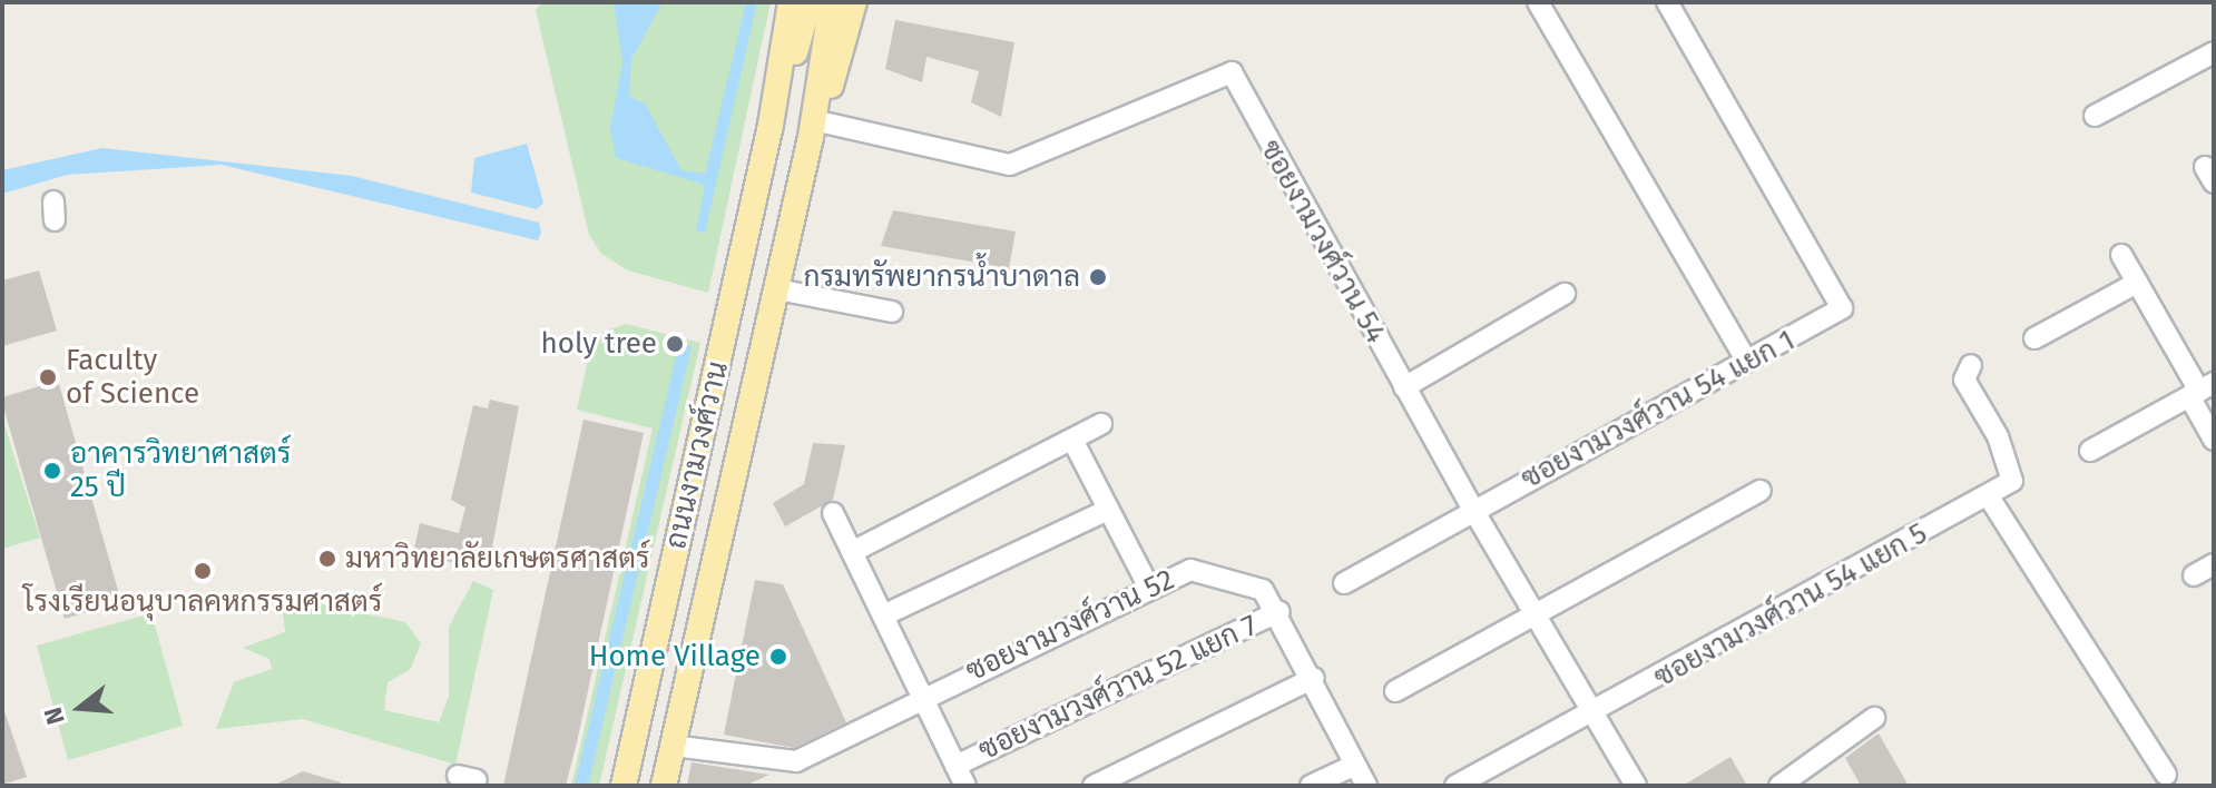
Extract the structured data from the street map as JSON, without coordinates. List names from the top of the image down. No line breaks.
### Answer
{"streets":{"main road":["ถนนงามวงศ์วาน"],"street":["ซอยงามวงศ์วาน 54","ซอยงามวงศ์วาน 54 แยก 1","ซอยงามวงศ์วาน 54 แยก 5","ซอยงามวงศ์วาน 52","ซอยงามวงศ์วาน 52 แยก 7"]},"crossings":[["ซอยงามวงศ์วาน 54","ซอยงามวงศ์วาน 54 แยก 1"],["ซอยงามวงศ์วาน 54","ถนนงามวงศ์วาน"],["ซอยงามวงศ์วาน 54","ซอยงามวงศ์วาน 54 แยก 5"],["ถนนงามวงศ์วาน","ซอยงามวงศ์วาน 52"],["ซอยงามวงศ์วาน 52","ซอยงามวงศ์วาน 52 แยก 7"]],"places":["กรมทรัพยากรน้ำบาดาล","holy tree","Faculty of Science","อาคารวิทยาศาสตร์ 25 ปี","มหาวิทยาลัยเกษตรศาสตร์","โรงเรียนอนุบาลคหกรรมศาสตร์","Home Village"],"north":"left"}
